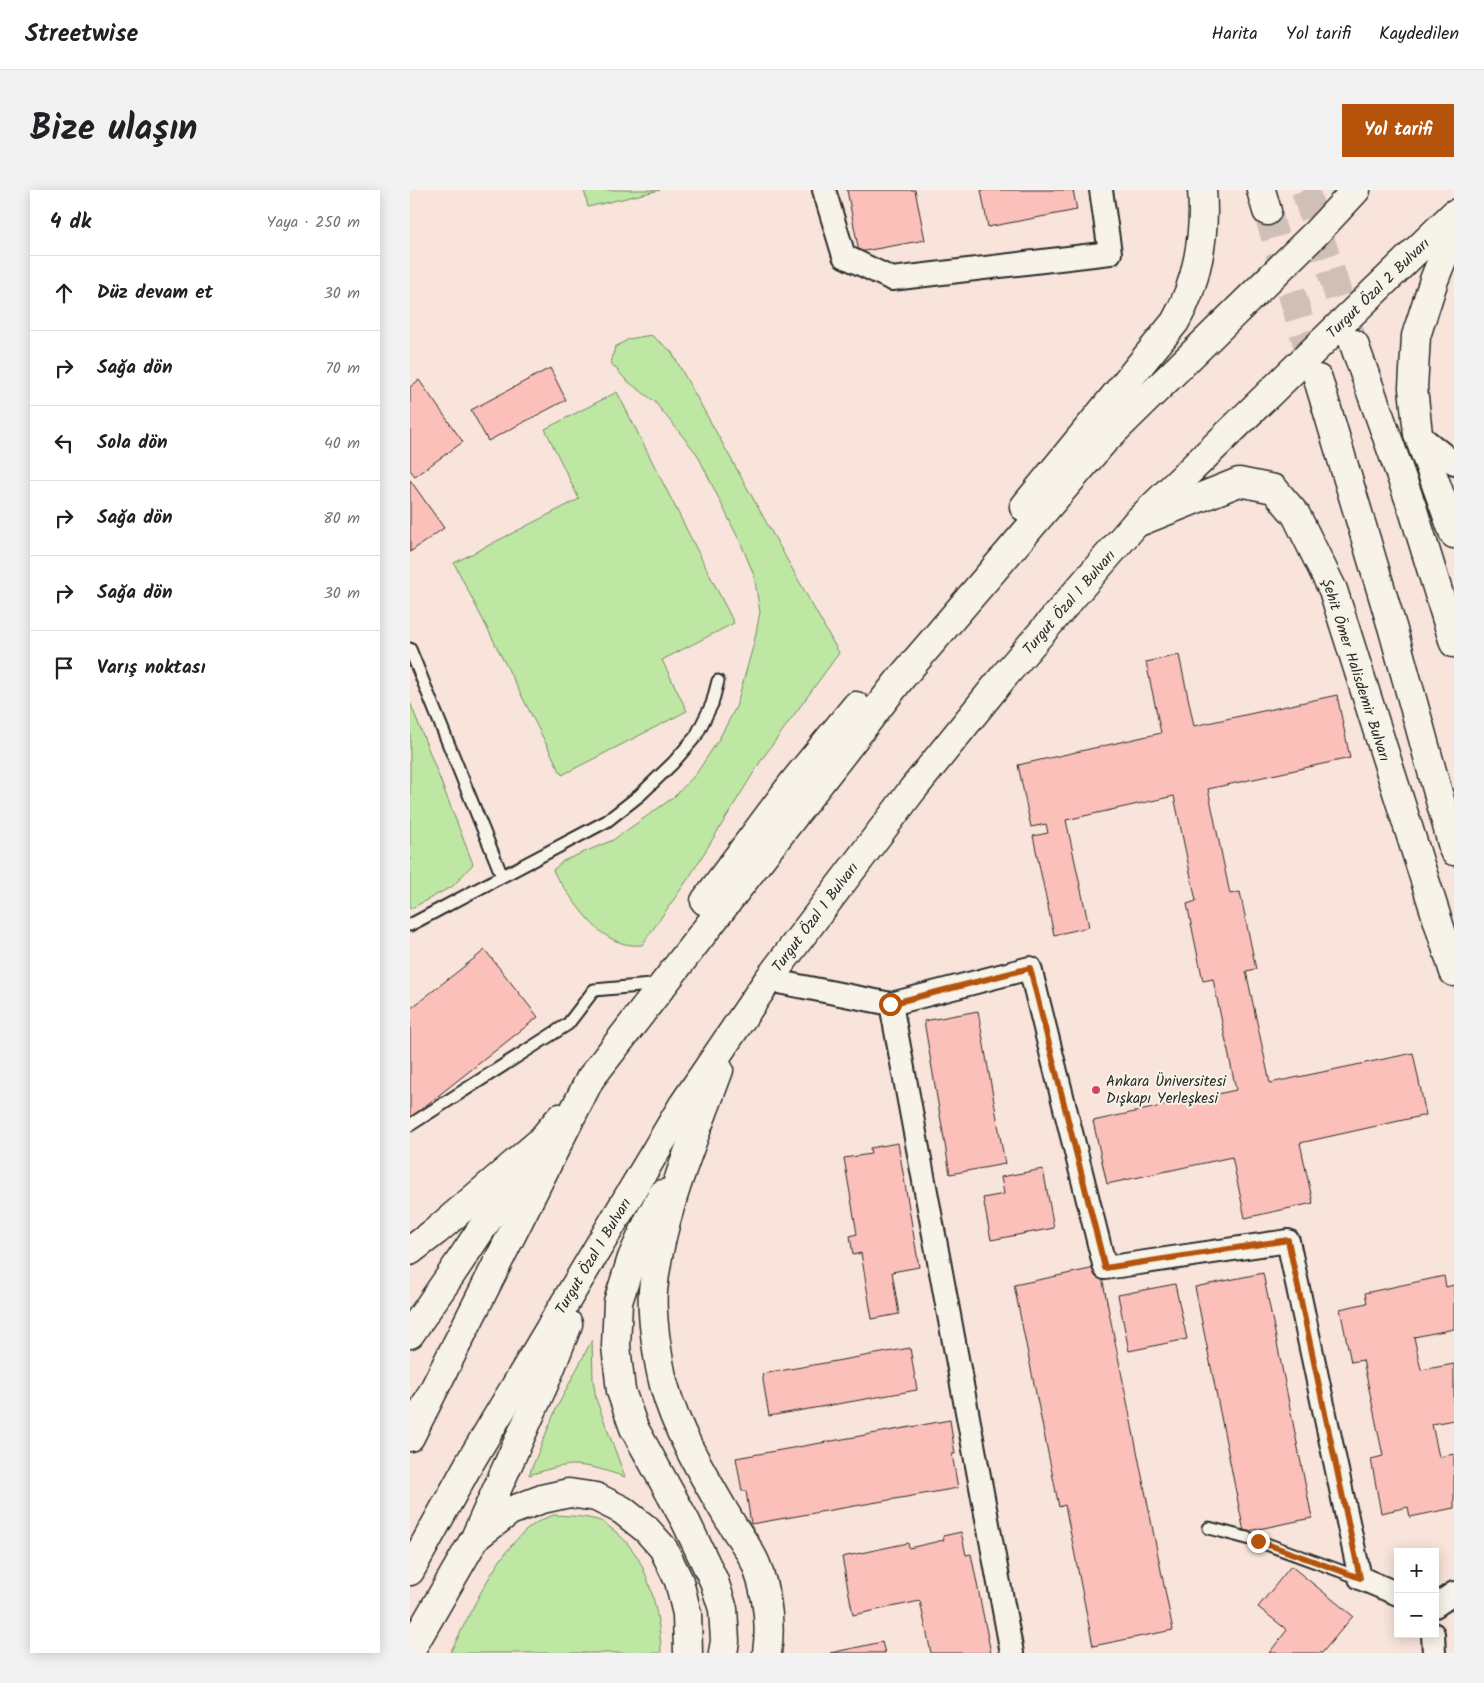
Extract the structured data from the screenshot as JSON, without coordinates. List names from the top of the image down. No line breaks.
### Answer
{"streets":{"main road":["Turgut Özal 2 Bulvarı","Turgut Özal 1 Bulvarı","Şehit Ömer Halisdemir Bulvarı"]},"crossings":[["Turgut Özal 2 Bulvarı","Turgut Özal 1 Bulvarı"],["Turgut Özal 1 Bulvarı","Şehit Ömer Halisdemir Bulvarı"]],"places":["Ankara Üniversitesi Dışkapı Yerleşkesi"],"page":{"header":"Streetwise","nav":["Harita","Yol tarifi","Kaydedilen"],"title":"Bize ulaşın","buttons":"Yol tarifi","heading":["4 dk","Yaya · 250 m"],"list":[["Düz devam et","30 m"],["Sağa dön","70 m"],["Sola dön","40 m"],["Sağa dön","80 m"],["Sağa dön","30 m"],"Varış noktası"],"map_buttons":["+","−"]}}
